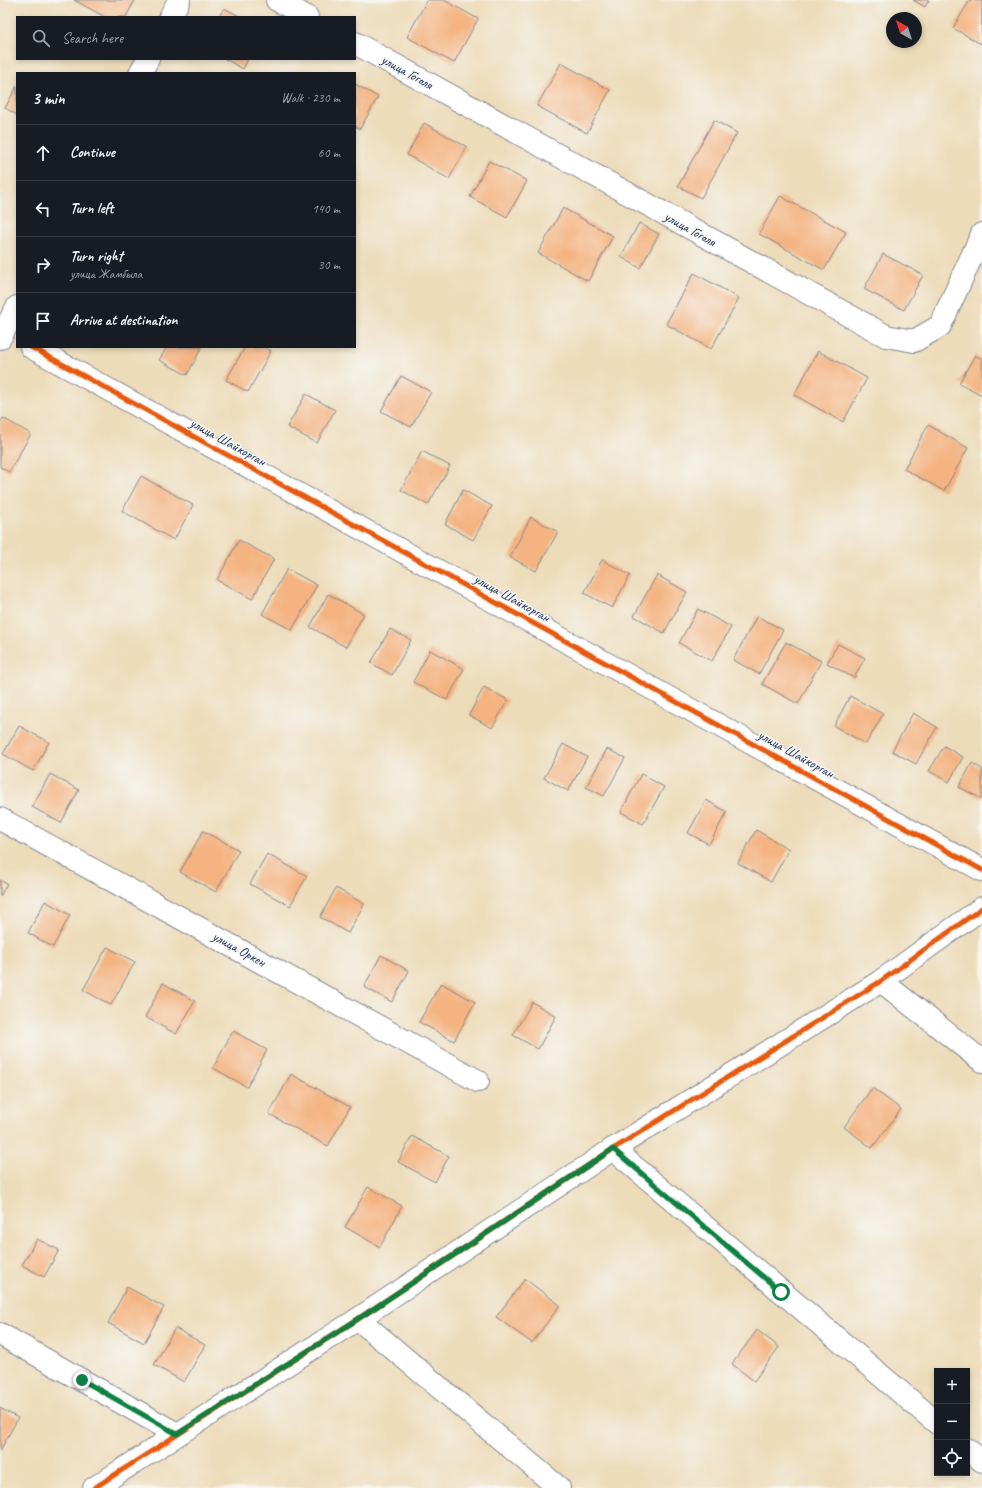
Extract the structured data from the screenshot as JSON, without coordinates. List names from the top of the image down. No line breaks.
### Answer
{"streets":{"street":["улица Гоголя","улица Шайкорган","улица Оркен"]},"north":"top left","page":{"search":"Search here","heading":["3 min","Walk · 230 m"],"list":[["Continue","60 m"],["Turn left","140 m"],["Turn right","улица Жамбыла","30 m"],"Arrive at destination"],"map_buttons":["+","−"]}}
